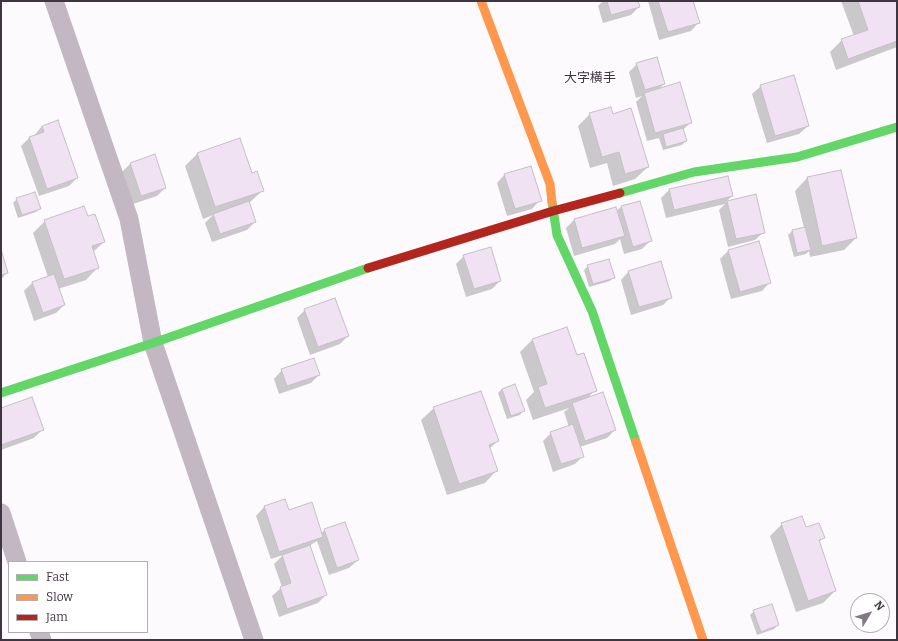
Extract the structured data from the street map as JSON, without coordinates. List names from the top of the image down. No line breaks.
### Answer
{"districts":["大字横手"],"legend":["Fast","Slow","Jam"],"north":"top right"}
